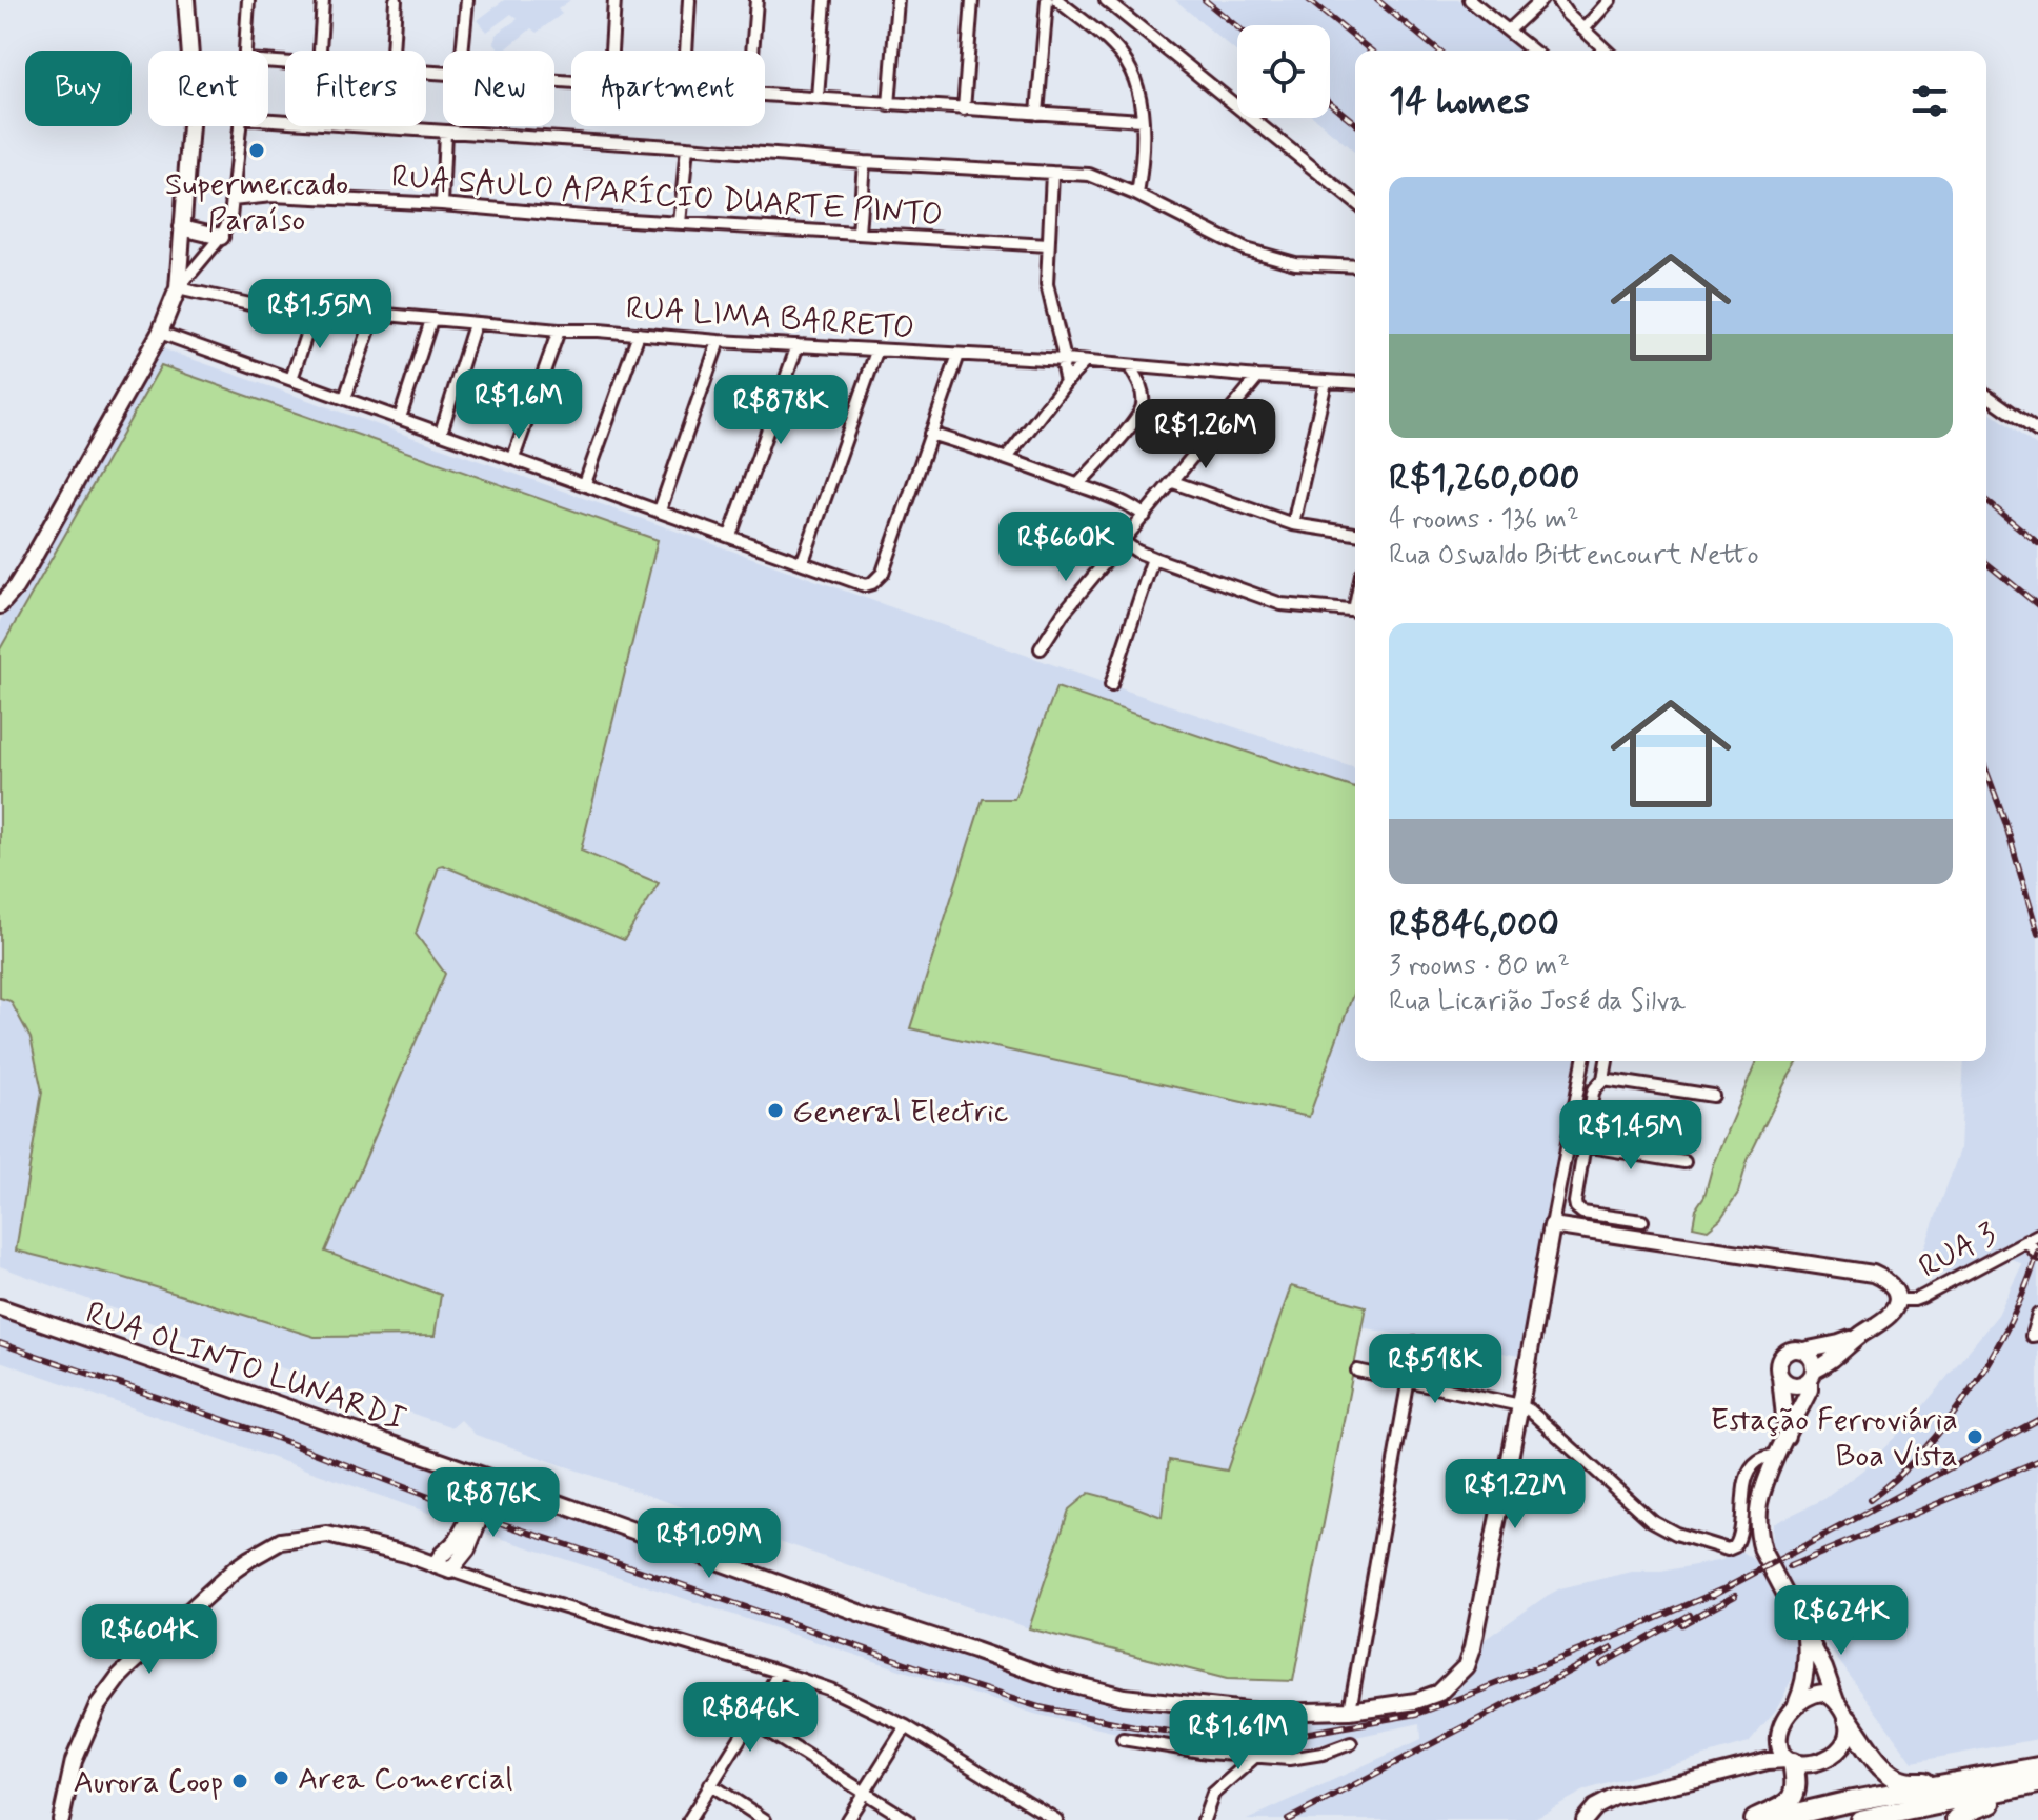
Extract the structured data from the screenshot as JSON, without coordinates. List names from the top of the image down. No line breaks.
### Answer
{"streets":{"street":["RUA SAULO APARÍCIO DUARTE PINTO","RUA LIMA BARRETO","RUA 3","RUA OLINTO LUNARDI"]},"places":["Supermercado Paraíso","General Electric","Estação Ferroviária Boa Vista","Area Comercial","Aurora Coop"],"page":{"chip":["Buy","Rent","Filters","New","Apartment"],"heading":"14 homes","list":[{"name":"R$1,260,000","note":"4 rooms · 136 m² · Rua Oswaldo Bittencourt Netto"},{"name":"R$846,000","note":"3 rooms · 80 m² · Rua Licarião José da Silva"}],"price":["R$1.55M","R$1.6M","R$878K","R$1.26M","R$660K","R$1.45M","R$518K","R$1.22M","R$876K","R$1.09M","R$624K","R$604K","R$846K","R$1.61M"]}}
